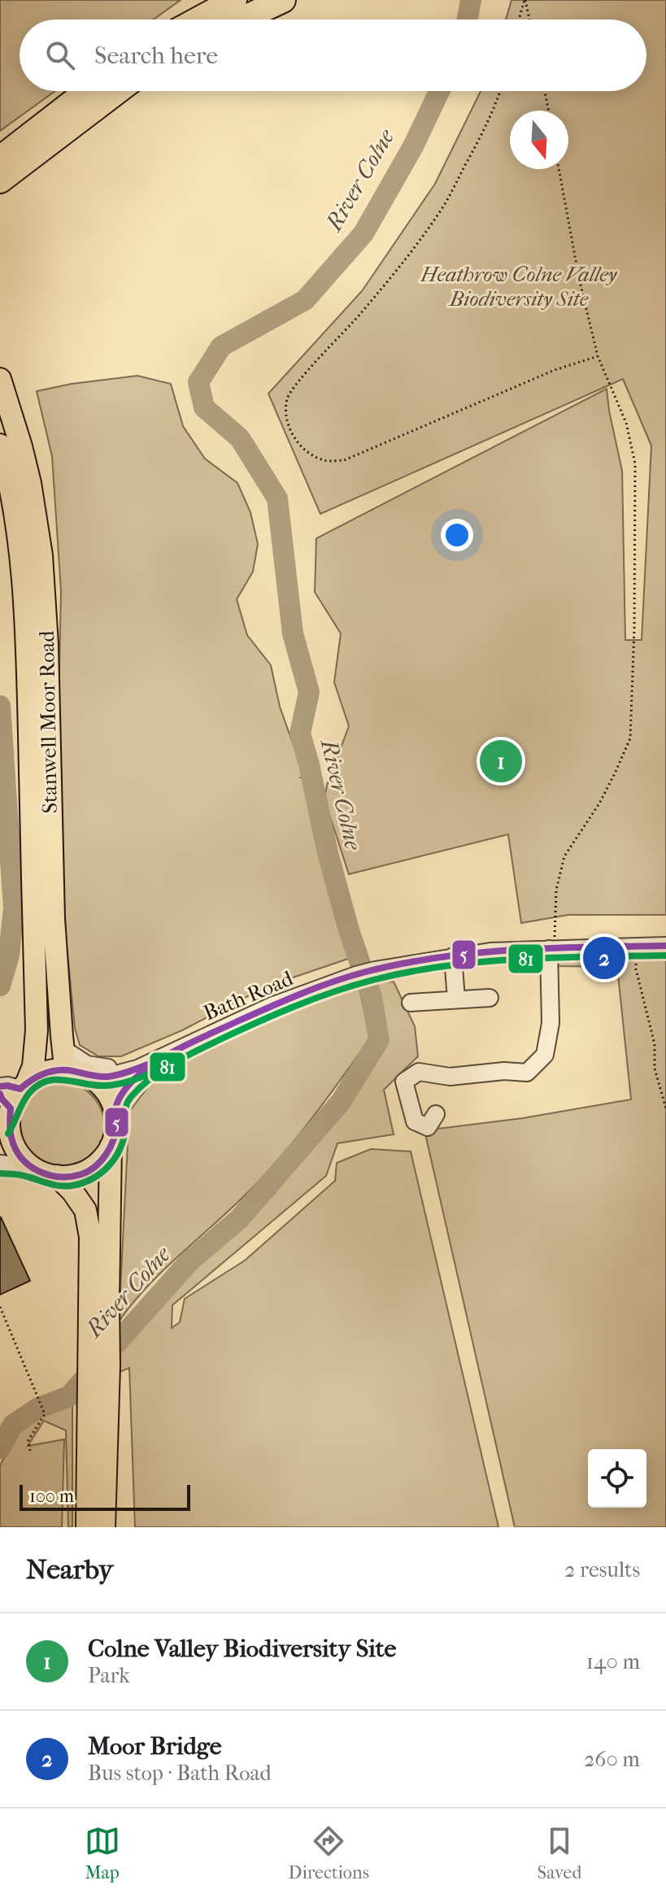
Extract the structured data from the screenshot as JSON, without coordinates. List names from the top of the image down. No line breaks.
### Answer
{"streets":{"main road":["Stanwell Moor Road"],"street":["Bath Road"]},"crossings":[["Stanwell Moor Road","Bath Road"]],"water":["River Colne"],"parks":["Heathrow Colne Valley Biodiversity Site"],"lines":["transit line 5","transit line 81"],"scale_bar":"100 m","north":"bottom","page":{"search":"Search here","pins":["1","2"],"scale":"100 m","heading":["Nearby","2 results"],"list":[{"mark":"1","name":"Colne Valley Biodiversity Site","note":"Park","value":"140 m"},{"mark":"2","name":"Moor Bridge","note":"Bus stop · Bath Road","value":"260 m"}],"nav":["Map","Directions","Saved"]}}
